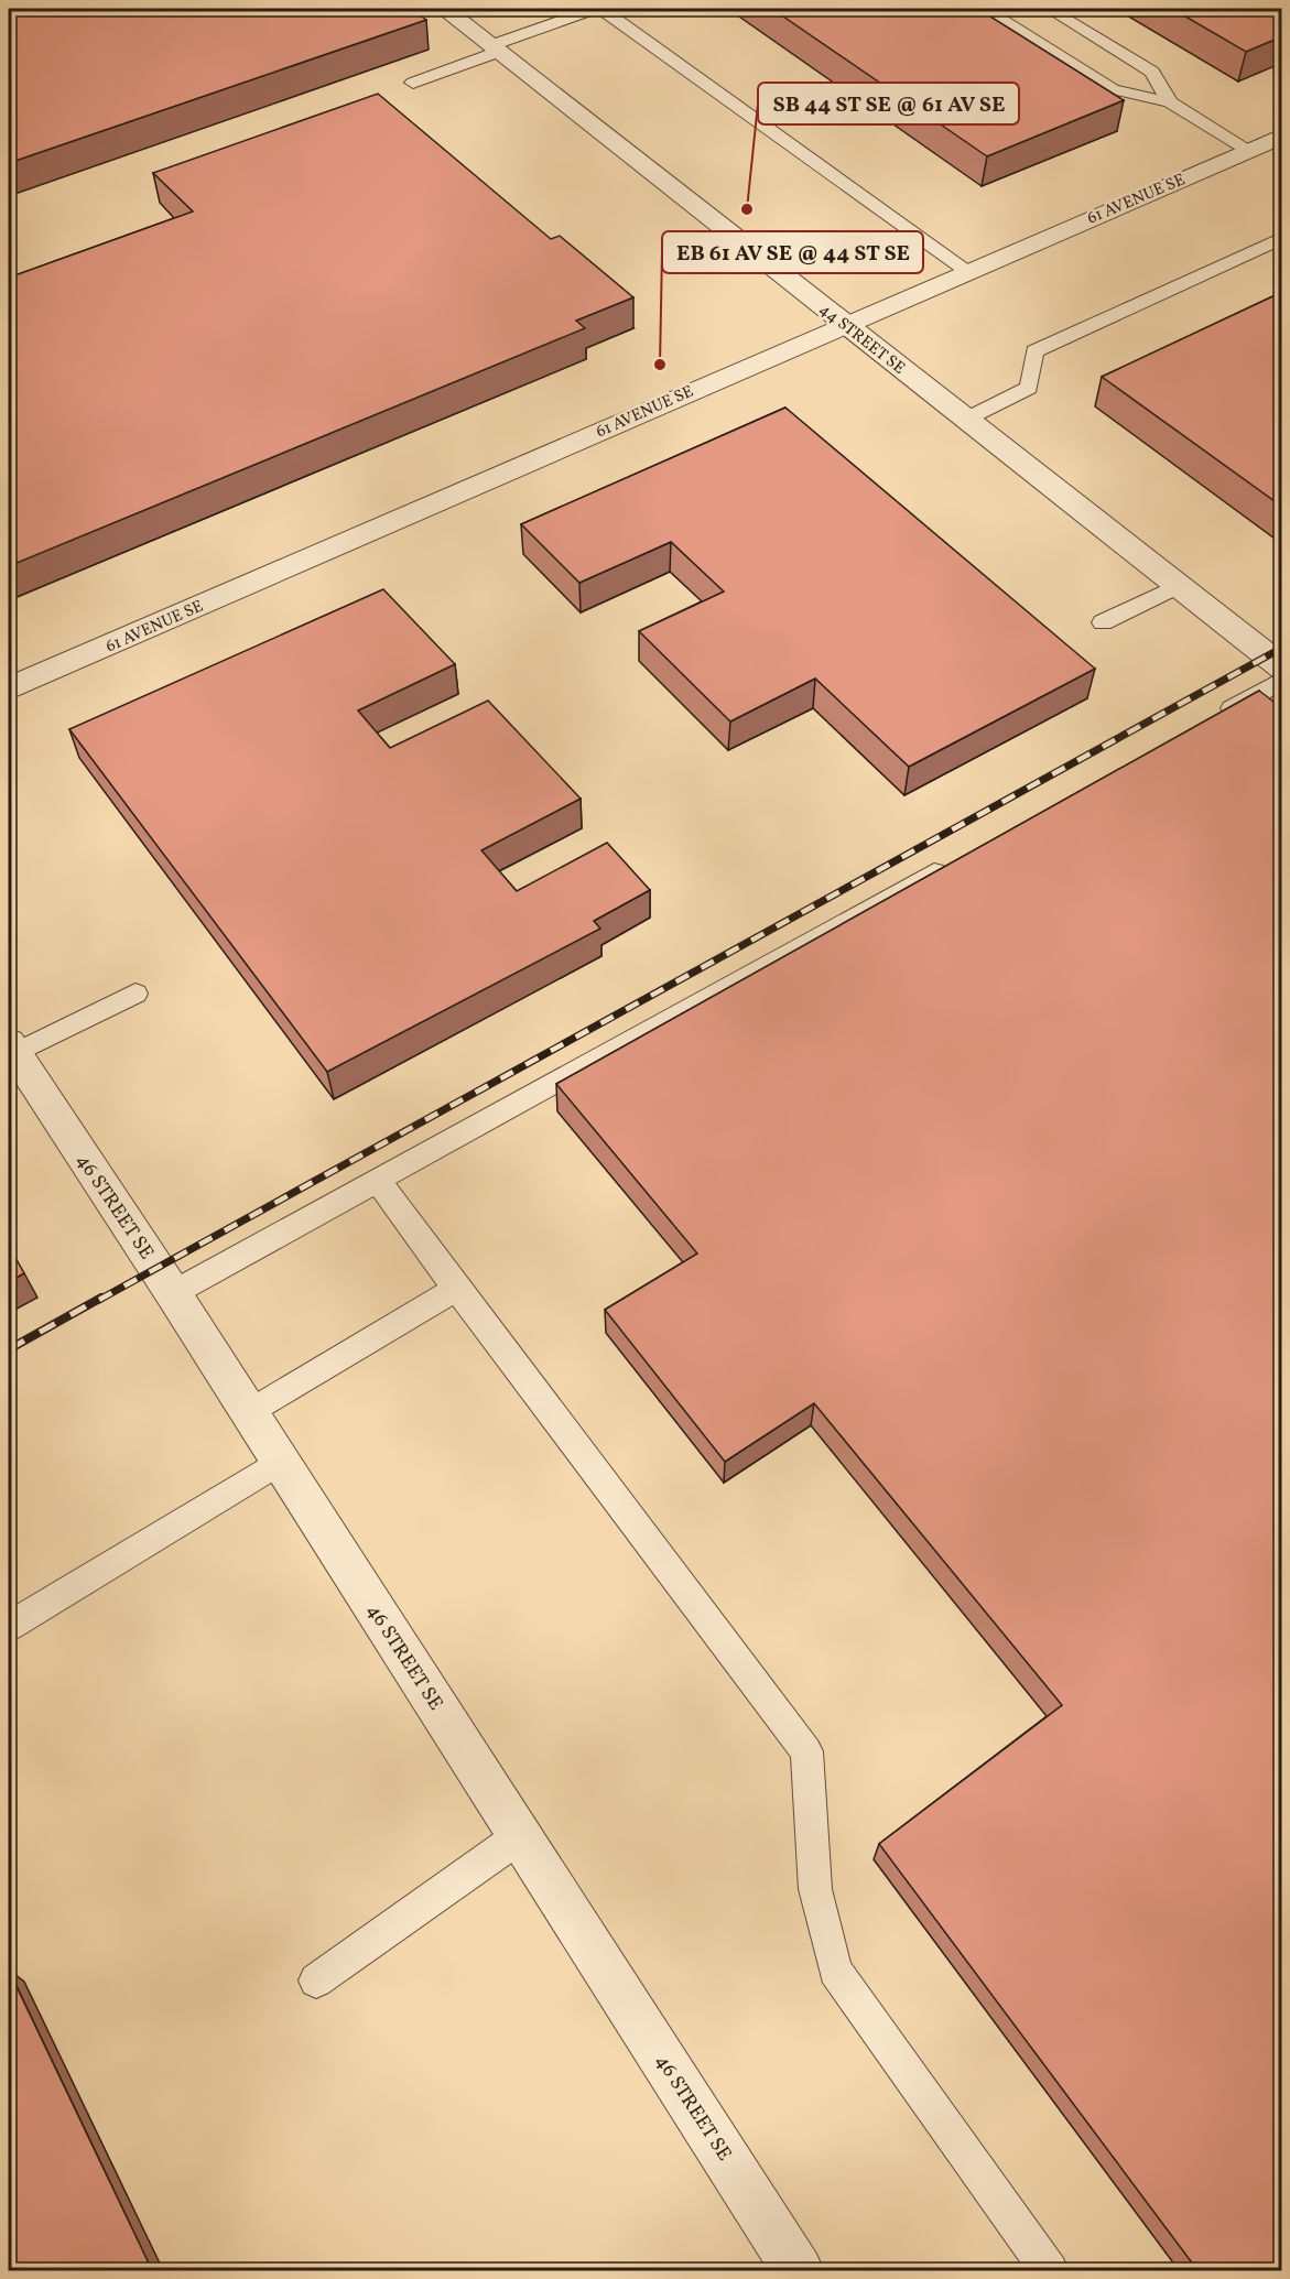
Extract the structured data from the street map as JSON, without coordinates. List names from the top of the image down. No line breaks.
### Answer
{"streets":{"street":["61 AVENUE SE","44 STREET SE","46 STREET SE"]},"crossings":[["61 AVENUE SE","44 STREET SE"]],"places":["SB 44 ST SE @ 61 AV SE","EB 61 AV SE @ 44 ST SE"]}
